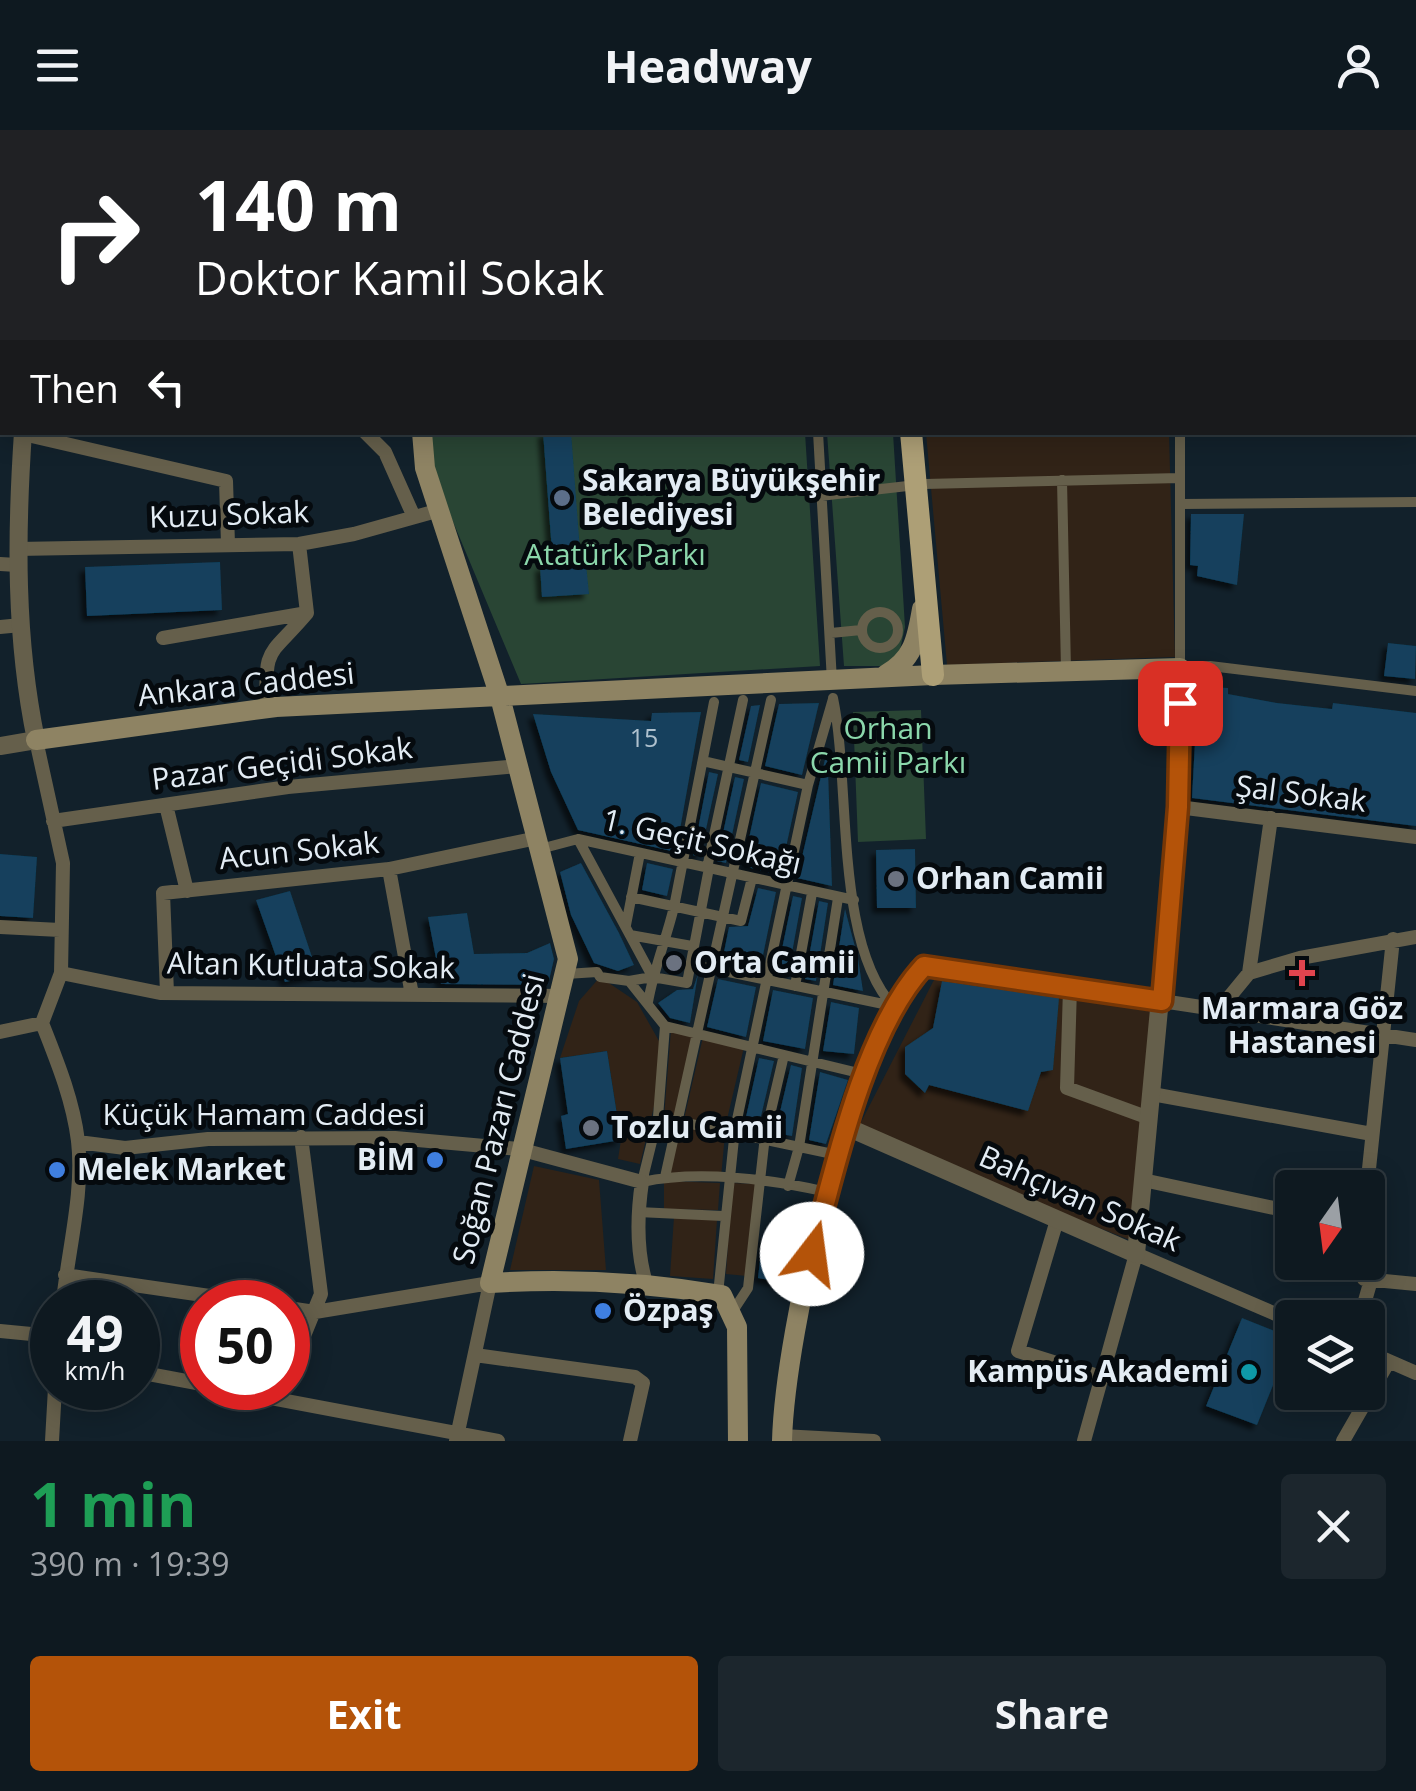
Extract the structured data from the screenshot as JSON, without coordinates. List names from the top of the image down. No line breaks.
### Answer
{"streets":{"main road":["Ankara Caddesi","Soğan Pazarı Caddesi"],"street":["Kuzu Sokak","Pazar Geçidi Sokak","Şal Sokak","1. Geçit Sokağı","Acun Sokak","Altan Kutluata Sokak","Küçük Hamam Caddesi","Bahçıvan Sokak"]},"crossings":[["Kuzu Sokak","Soğan Pazarı Caddesi"],["Ankara Caddesi","Soğan Pazarı Caddesi"],["Pazar Geçidi Sokak","Soğan Pazarı Caddesi"],["1. Geçit Sokağı","Acun Sokak"],["1. Geçit Sokağı","Soğan Pazarı Caddesi"],["Acun Sokak","Altan Kutluata Sokak"],["Acun Sokak","Soğan Pazarı Caddesi"],["Altan Kutluata Sokak","Soğan Pazarı Caddesi"],["Küçük Hamam Caddesi","Soğan Pazarı Caddesi"]],"parks":["Atatürk Parkı","Orhan Camii Parkı"],"places":{"other":["Sakarya Büyükşehir Belediyesi","Orhan Camii","Orta Camii","Tozlu Camii","BİM","Melek Market","Özpaş","Kampüs Akademi"],"health":["Marmara Göz Hastanesi"]},"house_numbers":["15"],"north":"bottom","page":{"header":"Headway","turn":["140 m","Doktor Kamil Sokak"],"then":"Then","speed":"49 km/h","limit":"50","heading":["1 min","390 m · 19:39"],"buttons":["Exit","Share"]}}
